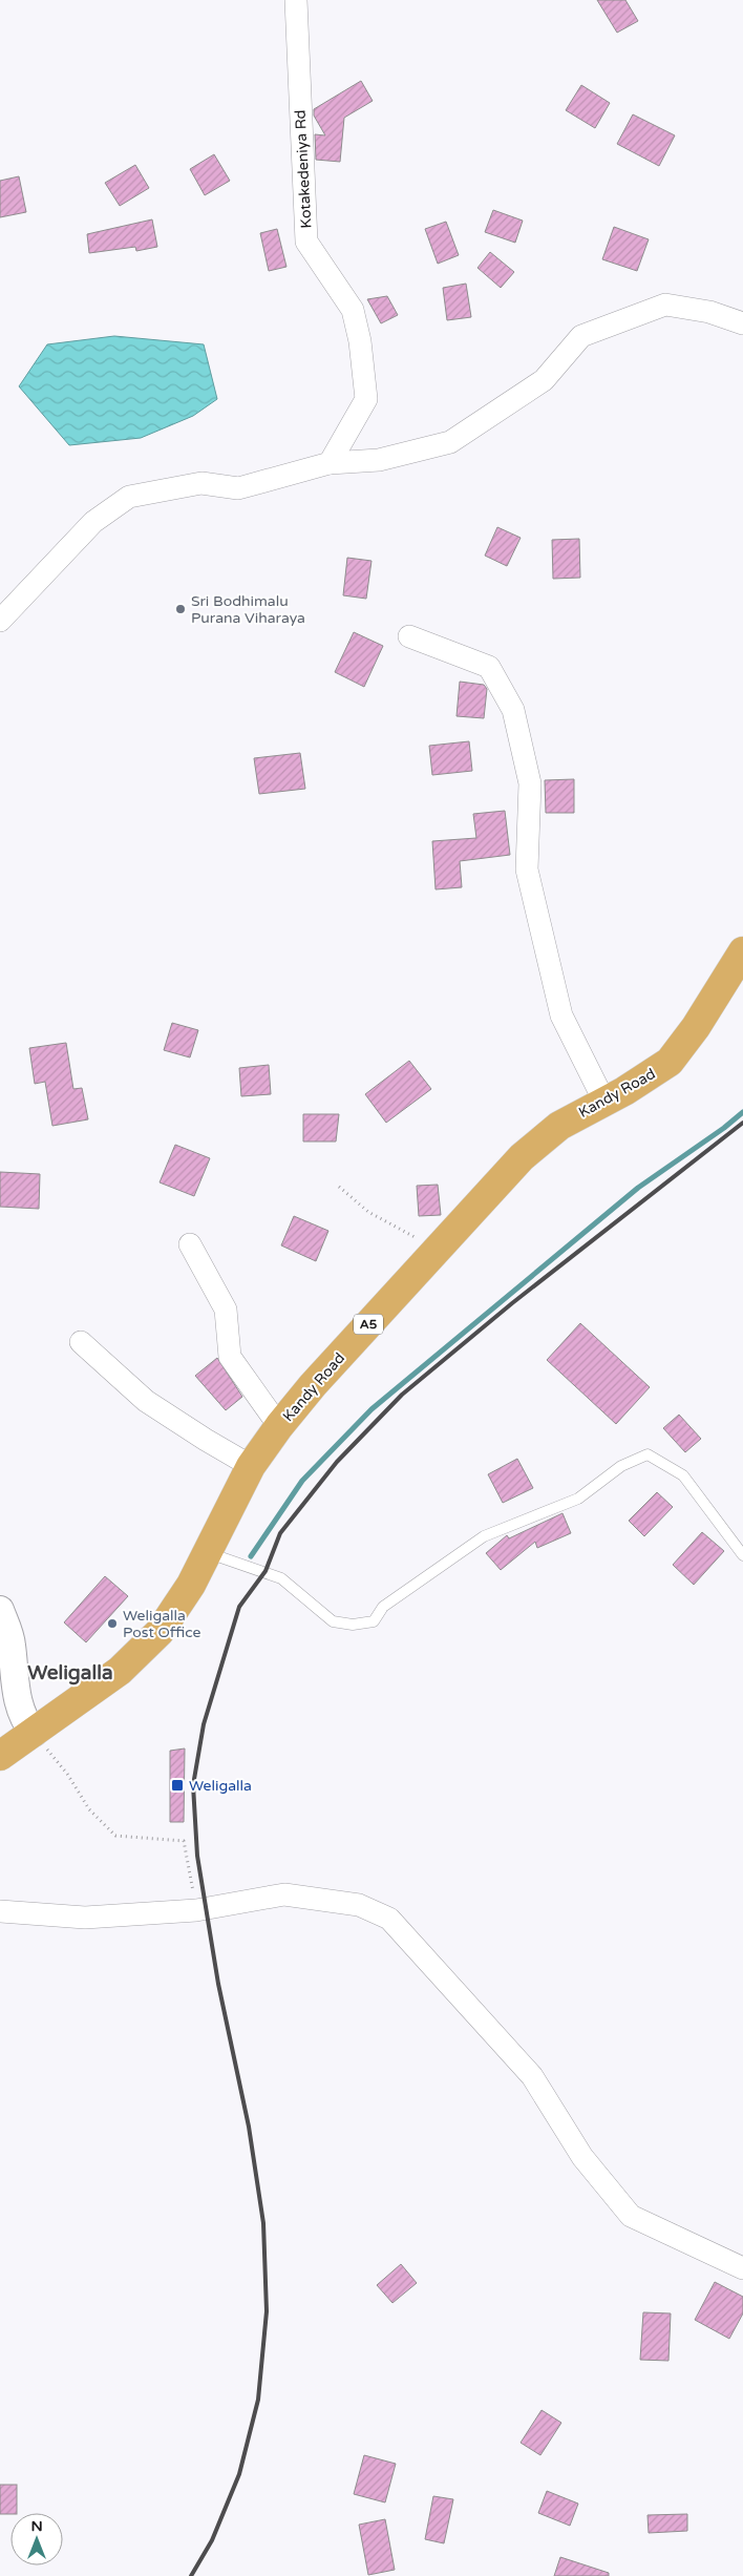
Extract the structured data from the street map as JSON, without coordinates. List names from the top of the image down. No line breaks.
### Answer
{"streets":{"highway":["Kandy Road","A5"],"street":["Kotakedeniya Rd"]},"districts":["Weligalla"],"places":{"other":["Sri Bodhimalu Purana Viharaya","Weligalla Post Office"],"transit":["Weligalla"]},"north":"top"}
